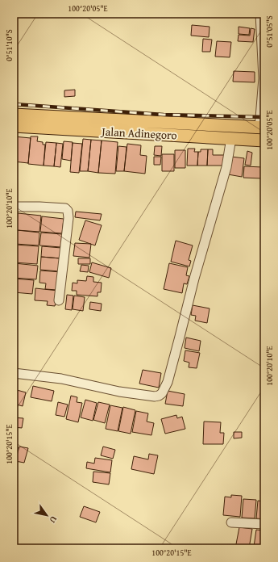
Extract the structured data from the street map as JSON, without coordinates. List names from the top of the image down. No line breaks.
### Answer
{"streets":{"highway":["Jalan Adinegoro"]},"north":"bottom right","coordinates":["100°20'05\"E","0°51'05\"S","0°51'10\"S","100°20'10\"E","100°20'15\"E"]}
